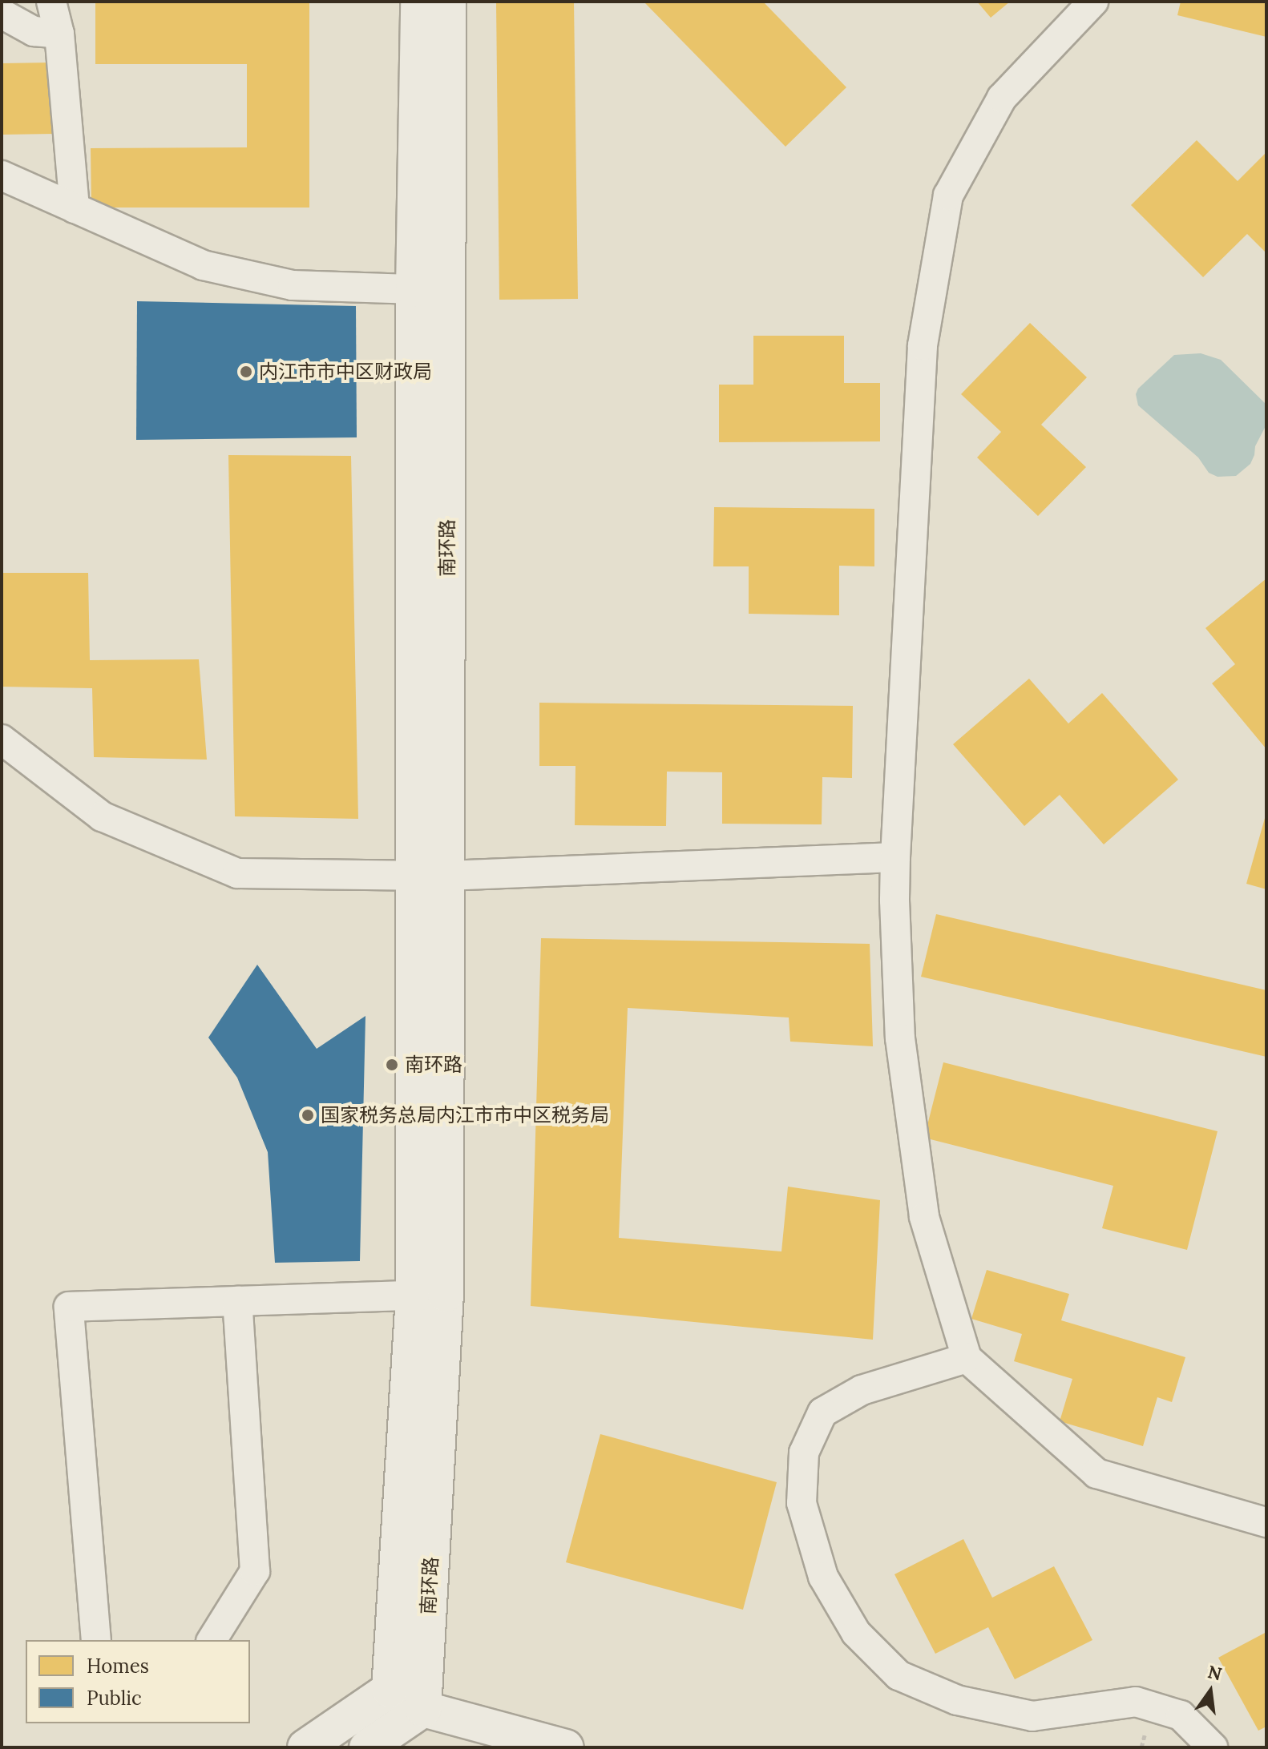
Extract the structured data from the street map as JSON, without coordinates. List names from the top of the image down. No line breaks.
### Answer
{"streets":{"main road":["南环路"]},"places":["内江市市中区财政局","南环路","国家税务总局内江市市中区税务局"],"legend":["Homes","Public"],"north":"top"}
